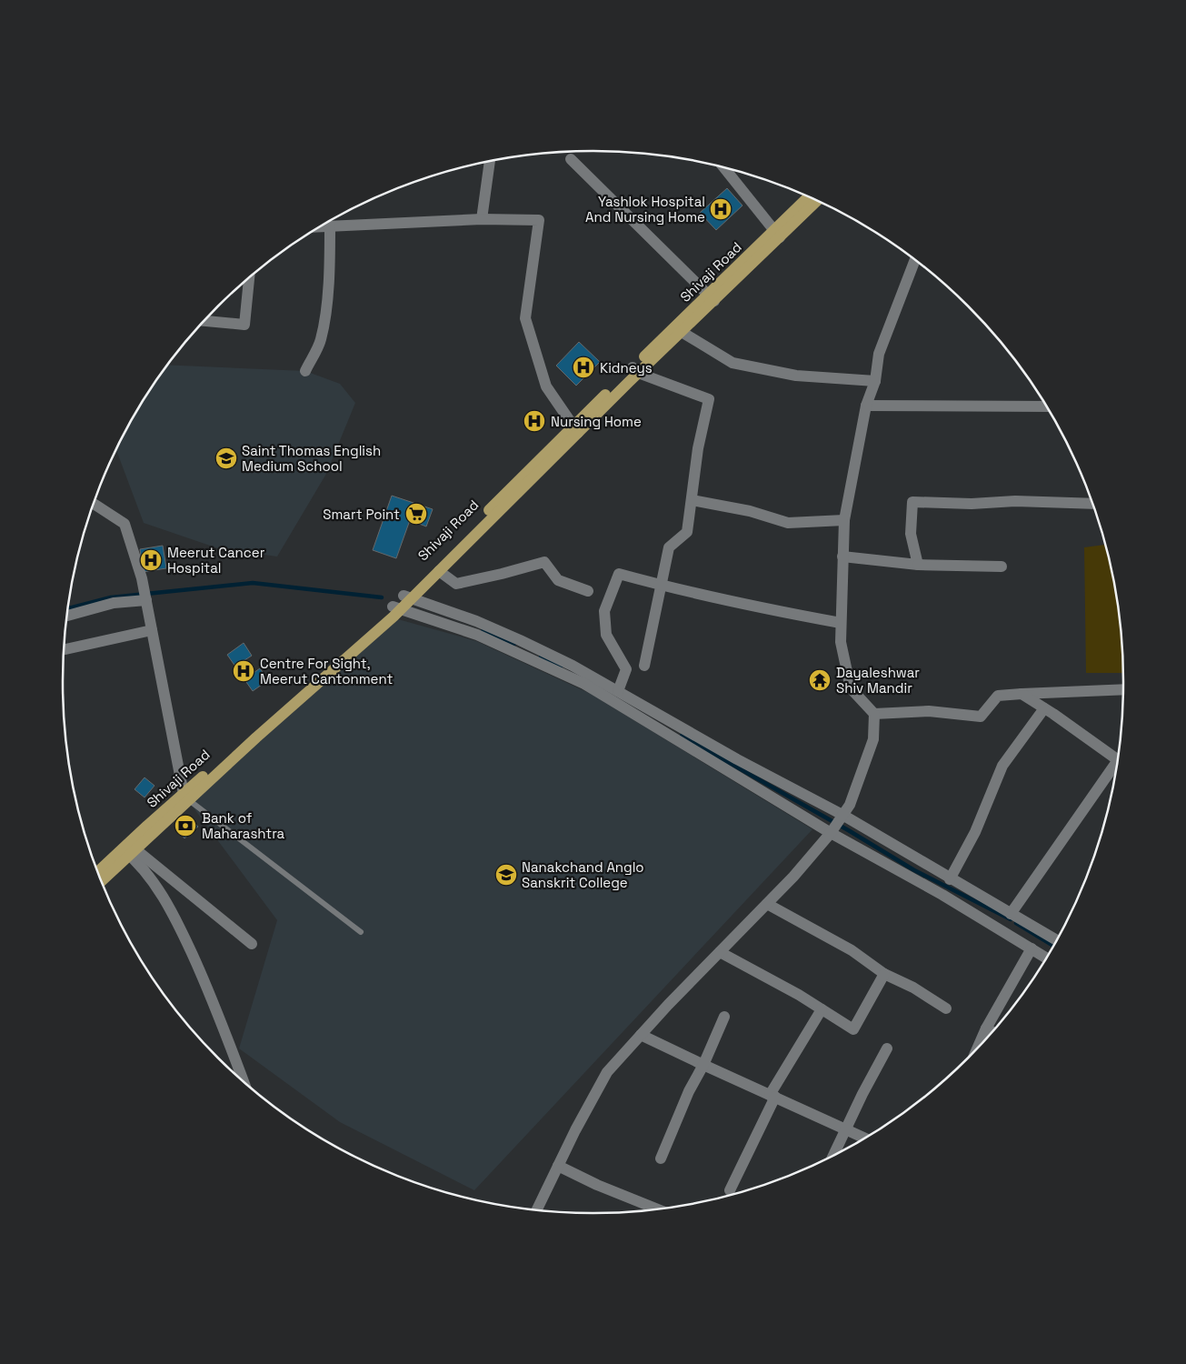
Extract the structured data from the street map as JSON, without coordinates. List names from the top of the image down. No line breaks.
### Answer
{"streets":{"main road":["Shivaji Road"]},"places":{"hospital":["Yashlok Hospital And Nursing Home","Kidneys","Nursing Home","Meerut Cancer Hospital","Centre For Sight, Meerut Cantonment"],"school or university":["Saint Thomas English Medium School","Nanakchand Anglo Sanskrit College"],"supermarket":["Smart Point"],"temple":["Dayaleshwar Shiv Mandir"],"bank":["Bank of Maharashtra"]}}
